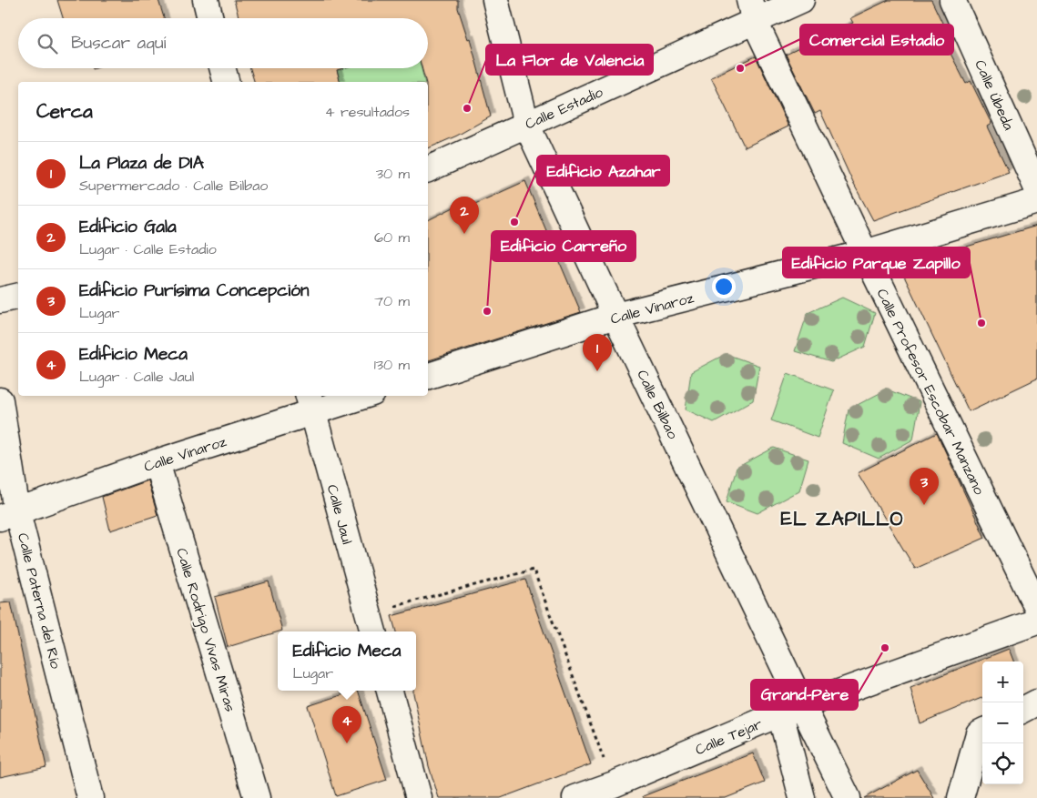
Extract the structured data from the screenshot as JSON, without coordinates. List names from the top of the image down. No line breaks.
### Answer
{"streets":{"street":["Calle Úbeda","Calle Estadio","Calle Vinaroz","Calle Profesor Escobar Manzano","Calle Bilbao","Calle Jaul","Calle Paterna del Río","Calle Rodrigo Vivas Miras","Calle Tejar"]},"crossings":[["Calle Estadio","Calle Profesor Escobar Manzano"],["Calle Estadio","Calle Bilbao"],["Calle Vinaroz","Calle Profesor Escobar Manzano"],["Calle Vinaroz","Calle Bilbao"],["Calle Vinaroz","Calle Jaul"],["Calle Vinaroz","Calle Paterna del Río"],["Calle Vinaroz","Calle Rodrigo Vivas Miras"],["Calle Bilbao","Calle Tejar"]],"districts":["EL ZAPILLO"],"places":["Comercial Estadio","La Flor de Valencia","Edificio Azahar","Edificio Carreño","Edificio Parque Zapillo","Grand-Père"],"page":{"search":"Buscar aquí","heading":["Cerca","4 resultados"],"list":[{"mark":"1","name":"La Plaza de DIA","note":"Supermercado · Calle Bilbao","value":"30 m"},{"mark":"2","name":"Edificio Gala","note":"Lugar · Calle Estadio","value":"60 m"},{"mark":"3","name":"Edificio Purísima Concepción","note":"Lugar","value":"70 m"},{"mark":"4","name":"Edificio Meca","note":"Lugar · Calle Jaul","value":"130 m"}],"pins":["2","1","3","4"],"popup":["Edificio Meca","Lugar"],"map_buttons":["+","−"]}}
